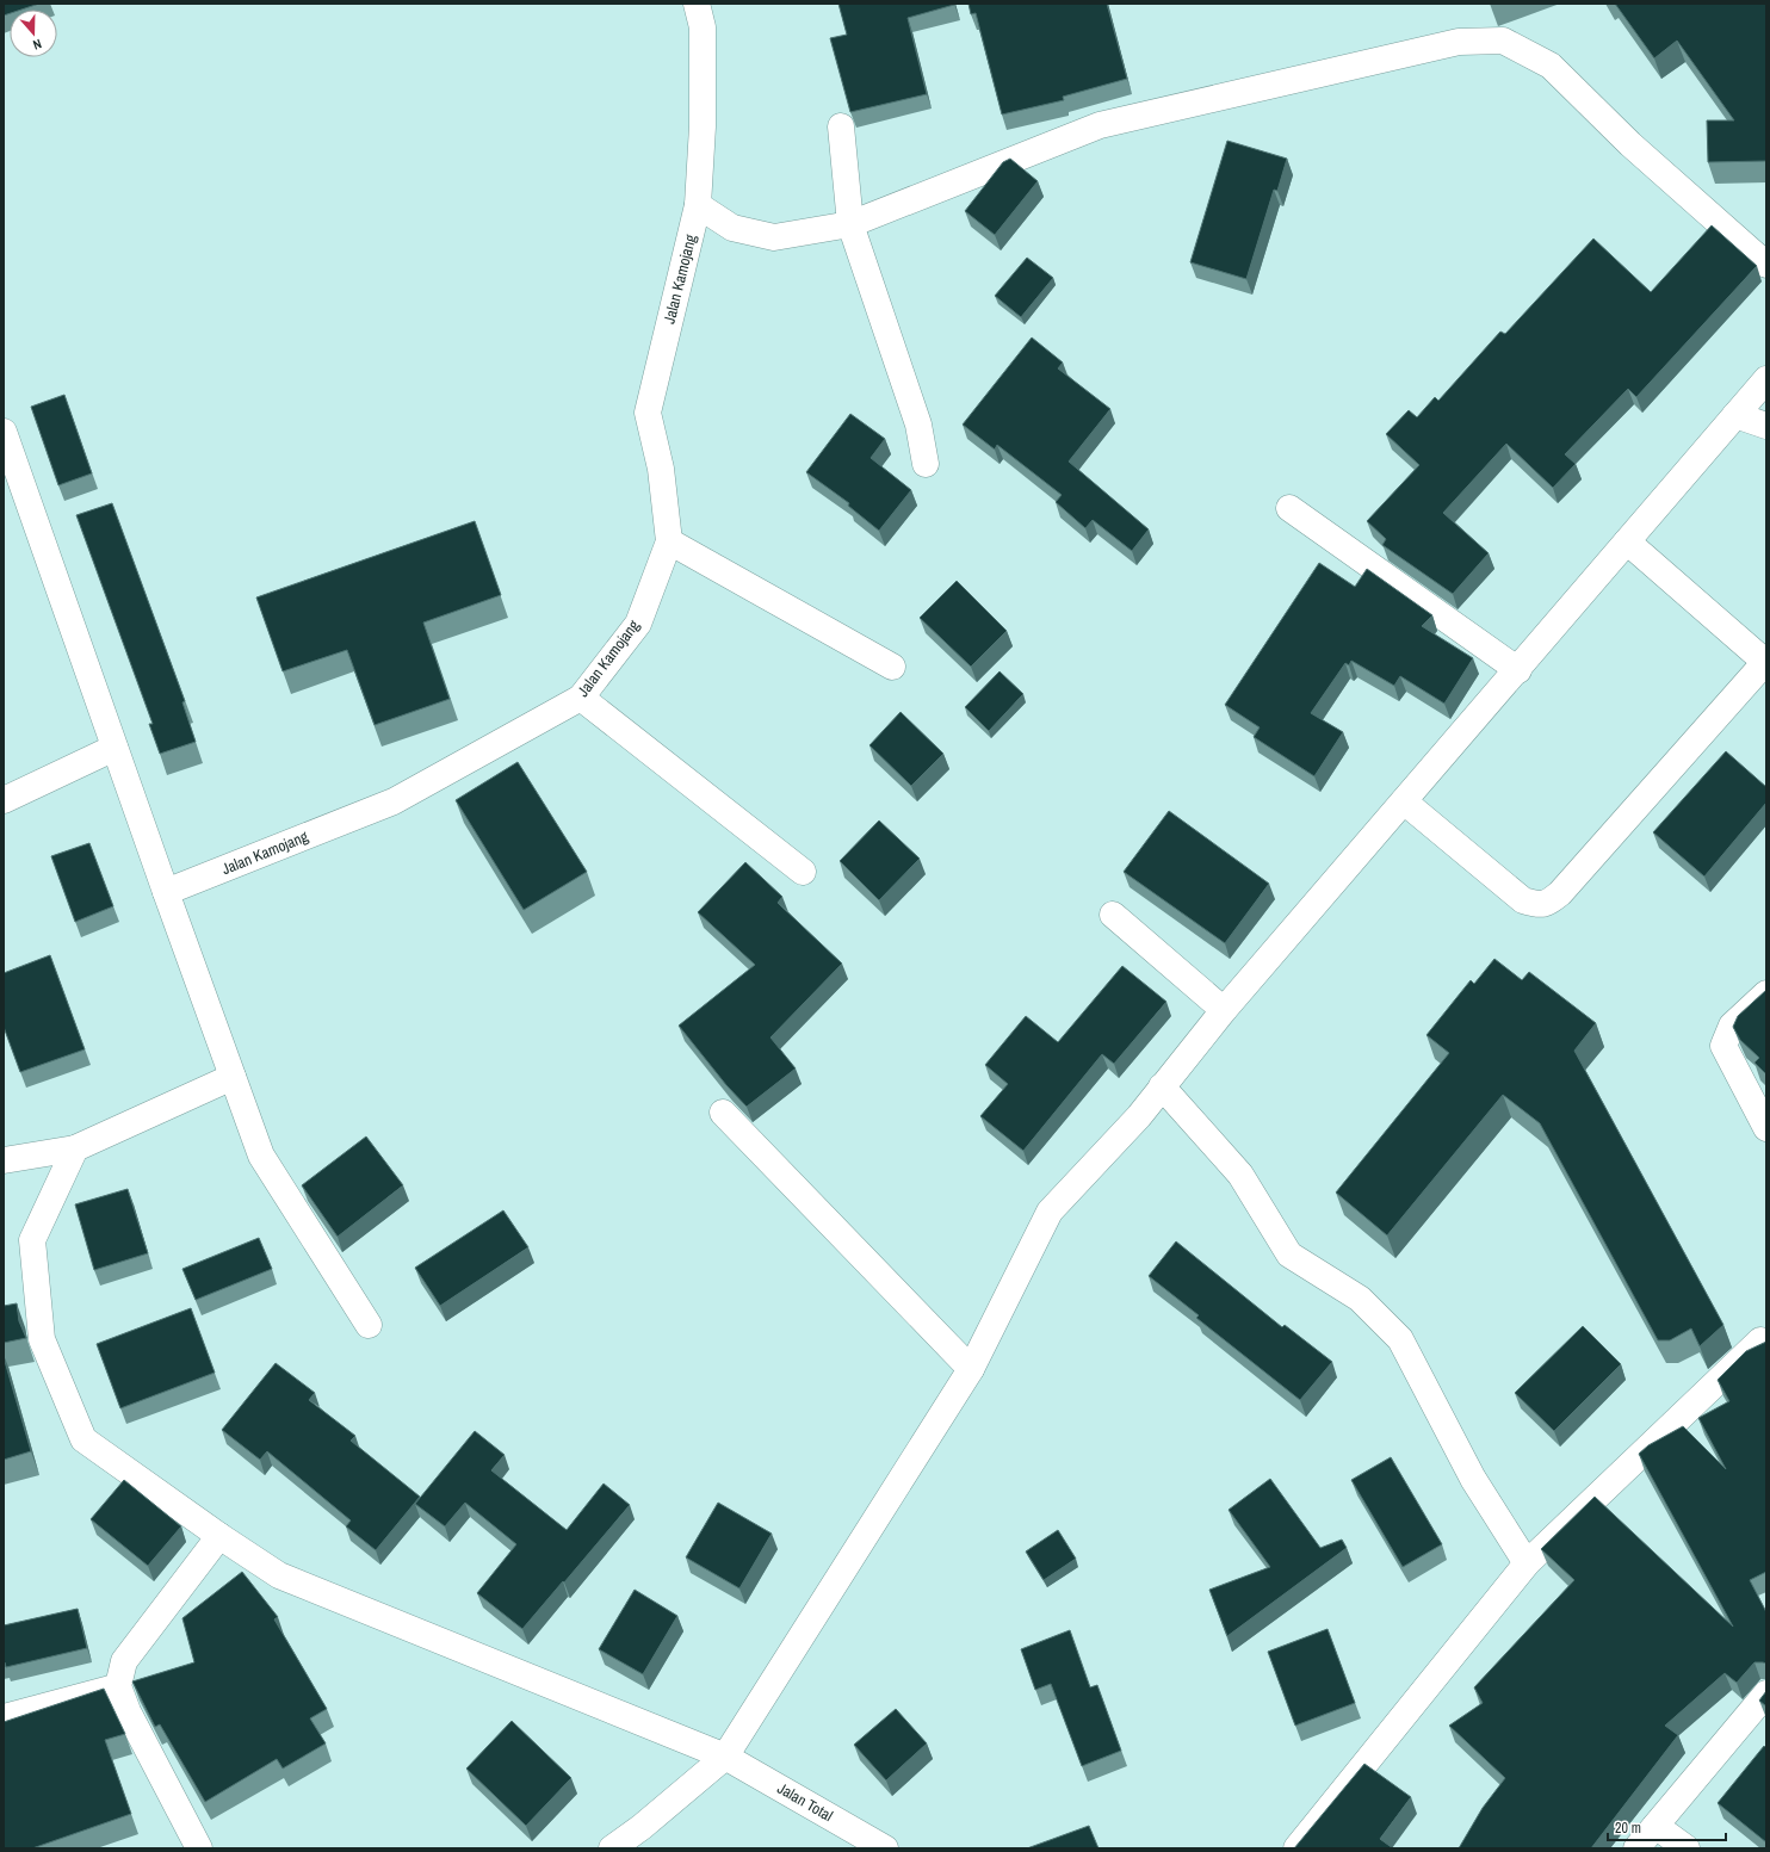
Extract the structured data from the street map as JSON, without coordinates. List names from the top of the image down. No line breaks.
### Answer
{"streets":{"street":["Jalan Kamojang","Jalan Total"]},"scale_bar":"20 m","north":"bottom"}
